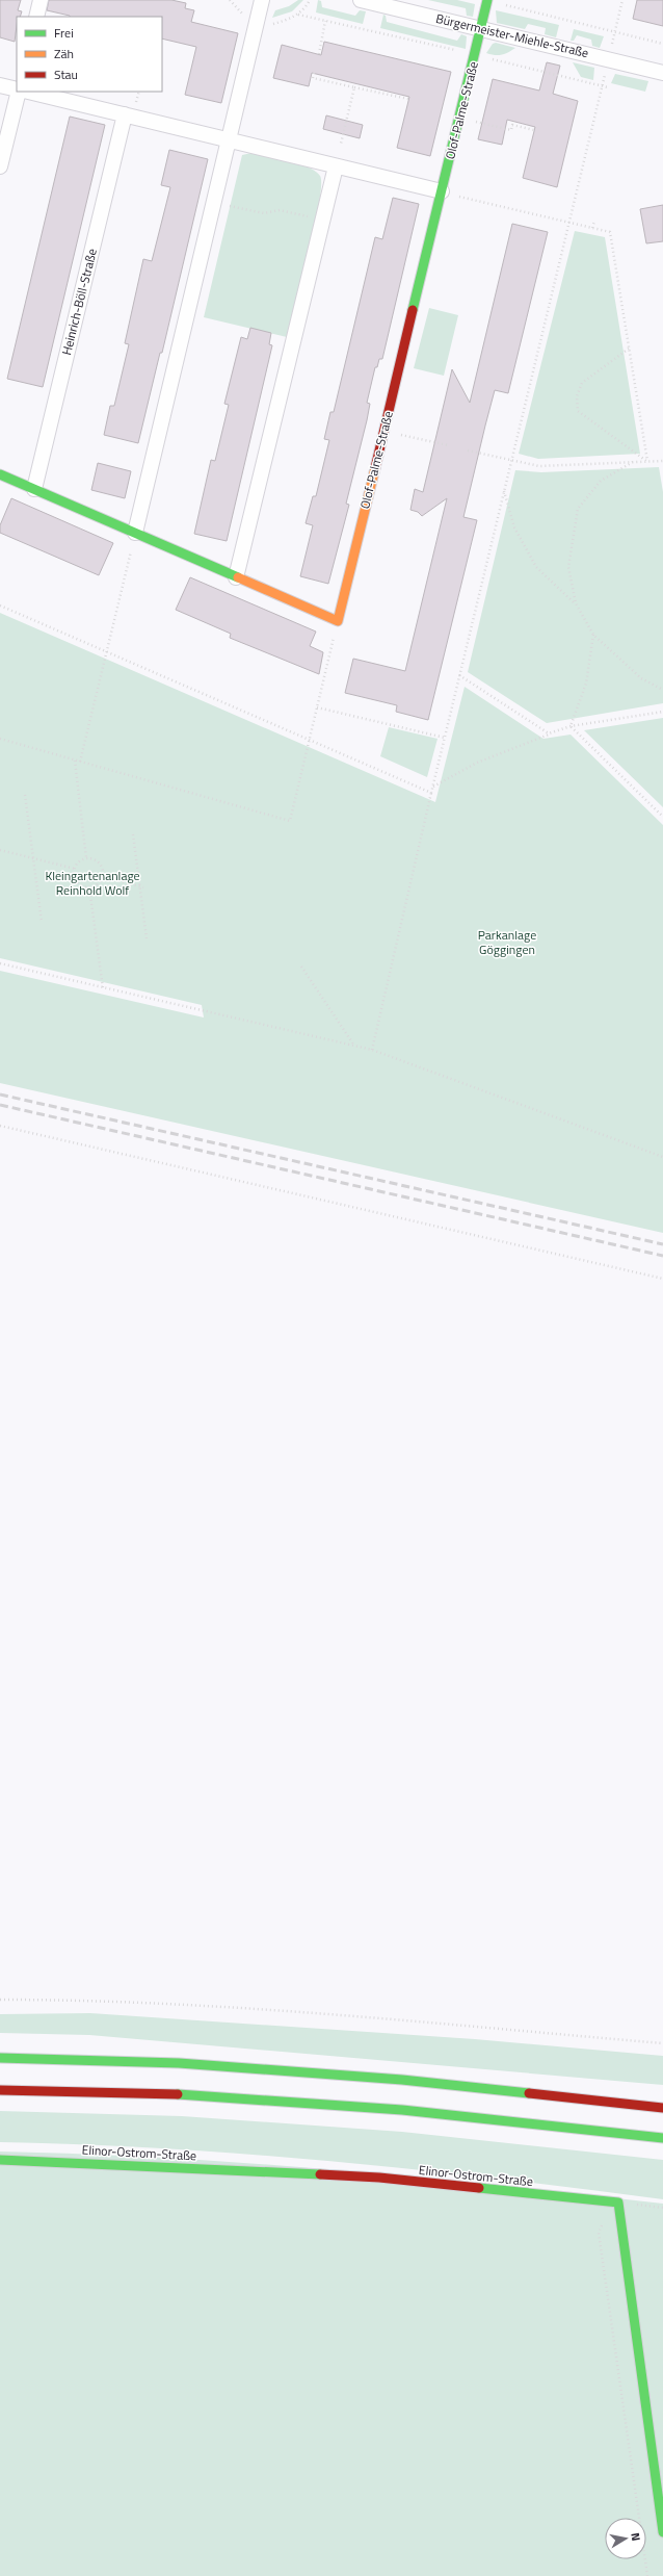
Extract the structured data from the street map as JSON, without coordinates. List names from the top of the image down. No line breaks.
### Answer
{"streets":{"main road":["Olof-Palme-Straße","Elinor-Ostrom-Straße"],"street":["Bürgermeister-Miehle-Straße","Heinrich-Böll-Straße"]},"crossings":[["Bürgermeister-Miehle-Straße","Olof-Palme-Straße"]],"parks":["Kleingartenanlage Reinhold Wolf","Parkanlage Göggingen"],"legend":["Frei","Zäh","Stau"],"north":"right"}
